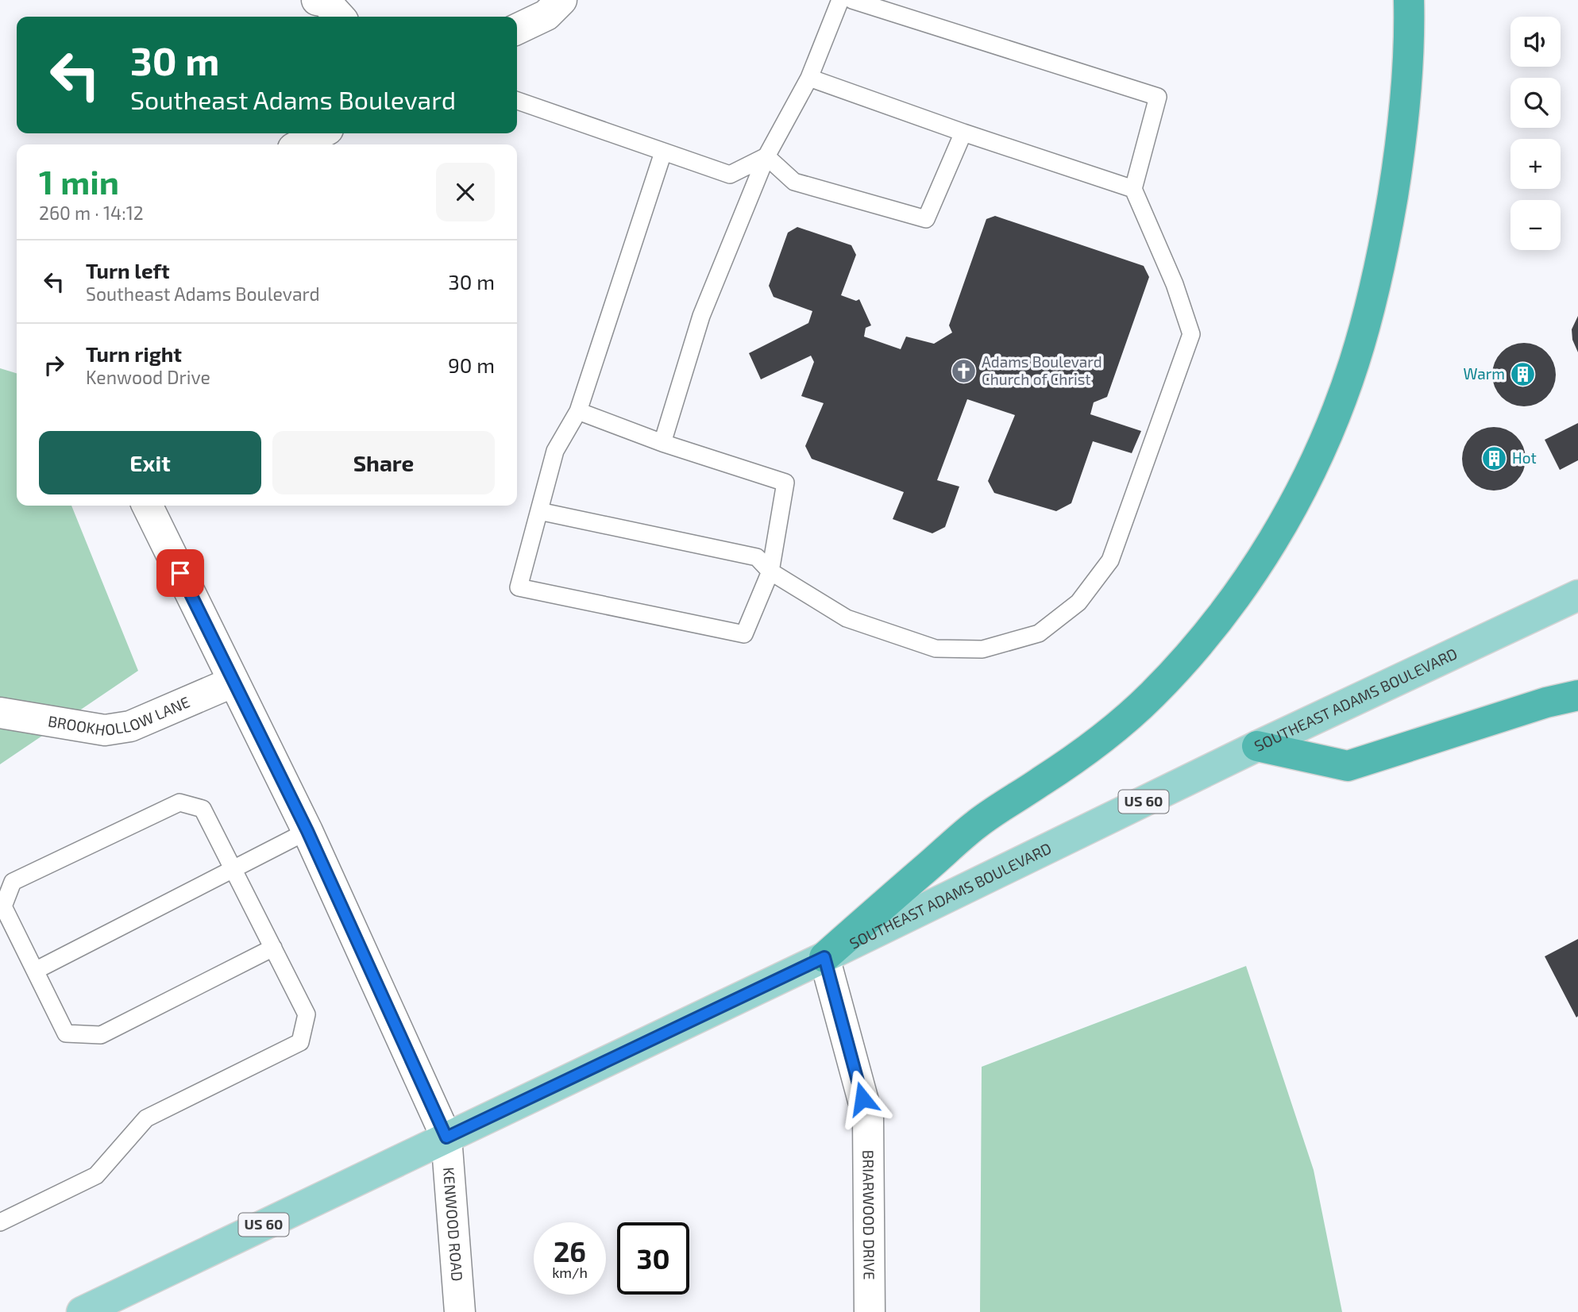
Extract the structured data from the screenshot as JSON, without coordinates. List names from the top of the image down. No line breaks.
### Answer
{"streets":{"main road":["SOUTHEAST ADAMS BOULEVARD","US 60"],"street":["BROOKHOLLOW LANE","BRIARWOOD DRIVE","KENWOOD ROAD"]},"crossings":[["SOUTHEAST ADAMS BOULEVARD","BRIARWOOD DRIVE"],["SOUTHEAST ADAMS BOULEVARD","KENWOOD ROAD"],["BROOKHOLLOW LANE","KENWOOD ROAD"]],"places":{"church":["Adams Boulevard Church of Christ"],"building":["Warm","Hot"]},"page":{"map_buttons":["+","−"],"turn":["30 m","Southeast Adams Boulevard"],"heading":["1 min","260 m · 14:12"],"list":[{"name":"Turn left","note":"Southeast Adams Boulevard","value":"30 m"},{"name":"Turn right","note":"Kenwood Drive","value":"90 m"}],"buttons":["Exit","Share"],"speed":"26 km/h","limit":"30"}}
